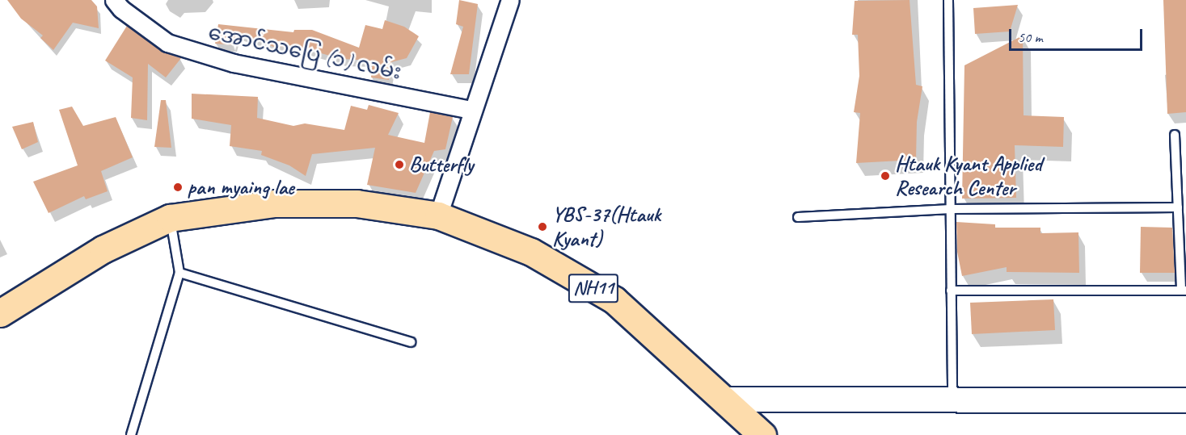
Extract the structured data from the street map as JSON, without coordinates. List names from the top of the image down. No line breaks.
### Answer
{"streets":{"highway":["NH11"],"street":["အောင်သပြေ (၁) လမ်း"]},"places":["Butterfly","Htauk Kyant Applied Research Center","pan myaing lae","YBS-37(Htauk Kyant)"],"scale_bar":"50 m"}
